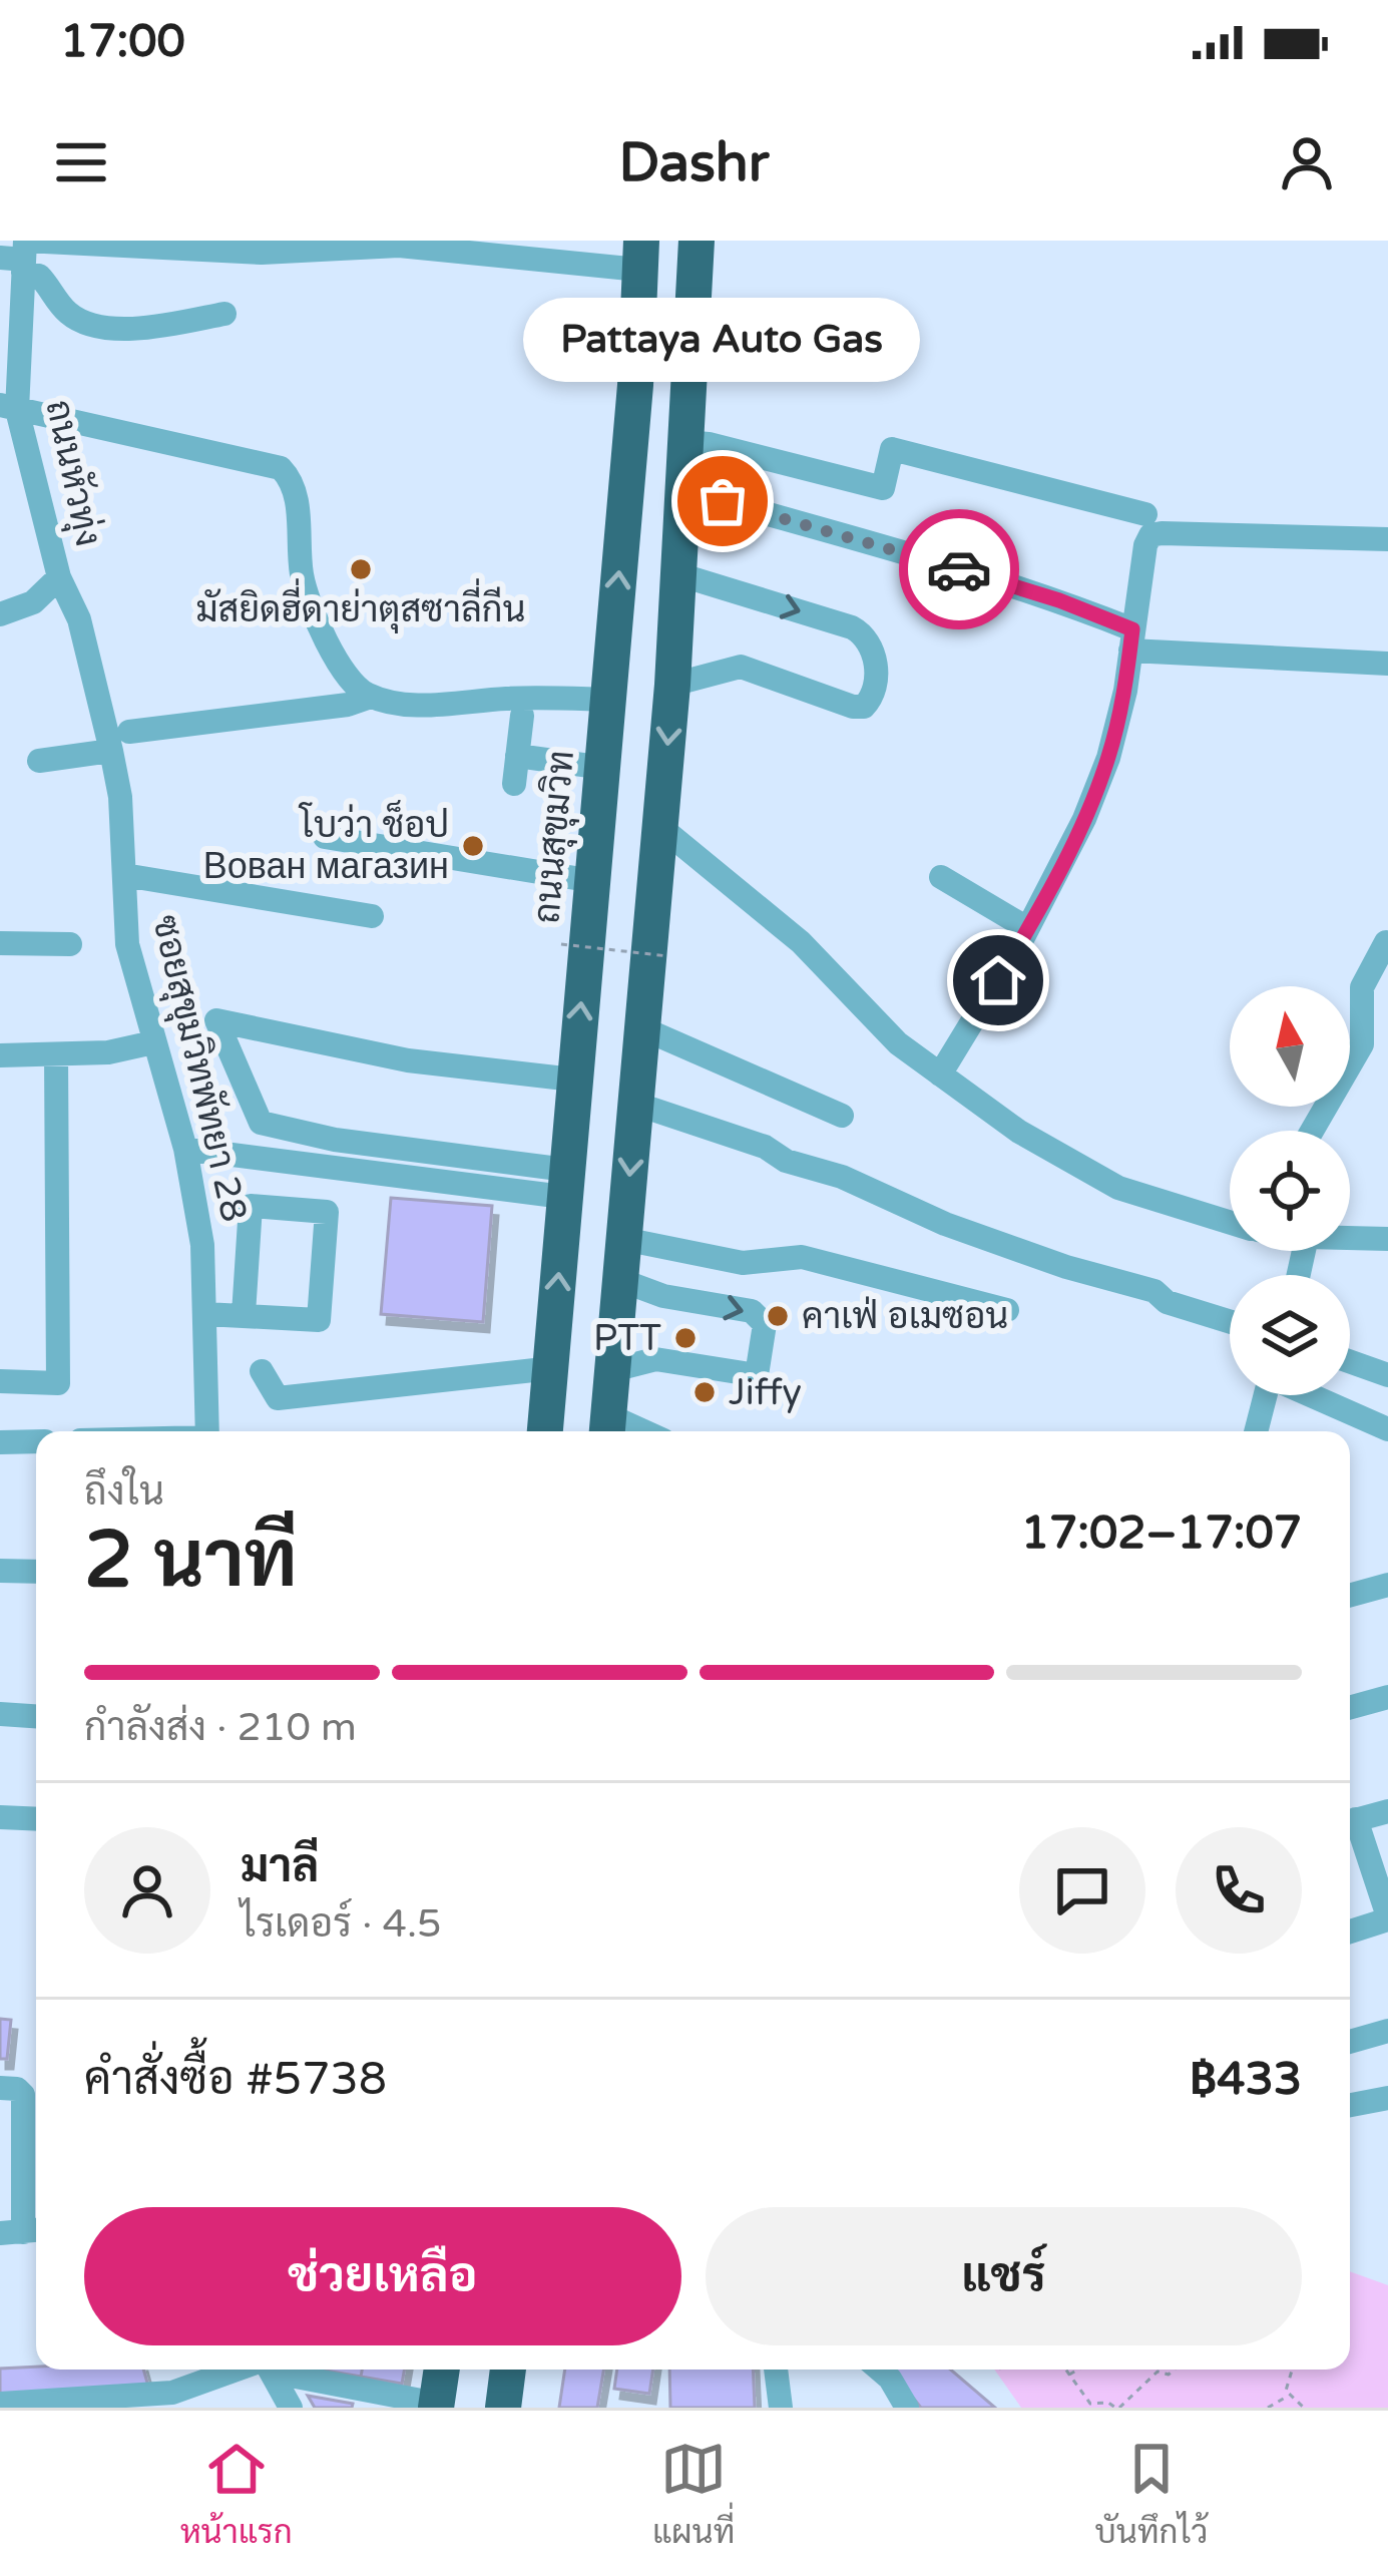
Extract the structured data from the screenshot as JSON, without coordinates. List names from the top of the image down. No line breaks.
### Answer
{"streets":{"highway":["ถนนสุขุมวิท"],"street":["ถนนหัวทุ่ง","ซอยสุขุมวิทพัทยา 28"]},"crossings":[["ถนนหัวทุ่ง","ซอยสุขุมวิทพัทยา 28"]],"places":["Pattaya Auto Gas","มัสยิดฮี่ดาย่าตุสซาลี่กีน","โบว่า ช็อป Вован магазин","คาเฟ่ อเมซอน","PTT","Jiffy"],"north":"top","page":{"status":"17:00","header":"Dashr","bubble":"Pattaya Auto Gas","heading":["2 นาที","ถึงใน","17:02–17:07"],"panel":["มาลี","ไรเดอร์ · 4.5","คำสั่งซื้อ #5738","฿433"],"bar":"กำลังส่ง · 210 m","buttons":["ช่วยเหลือ","แชร์"],"tabs":["หน้าแรก","แผนที่","บันทึกไว้"]}}
